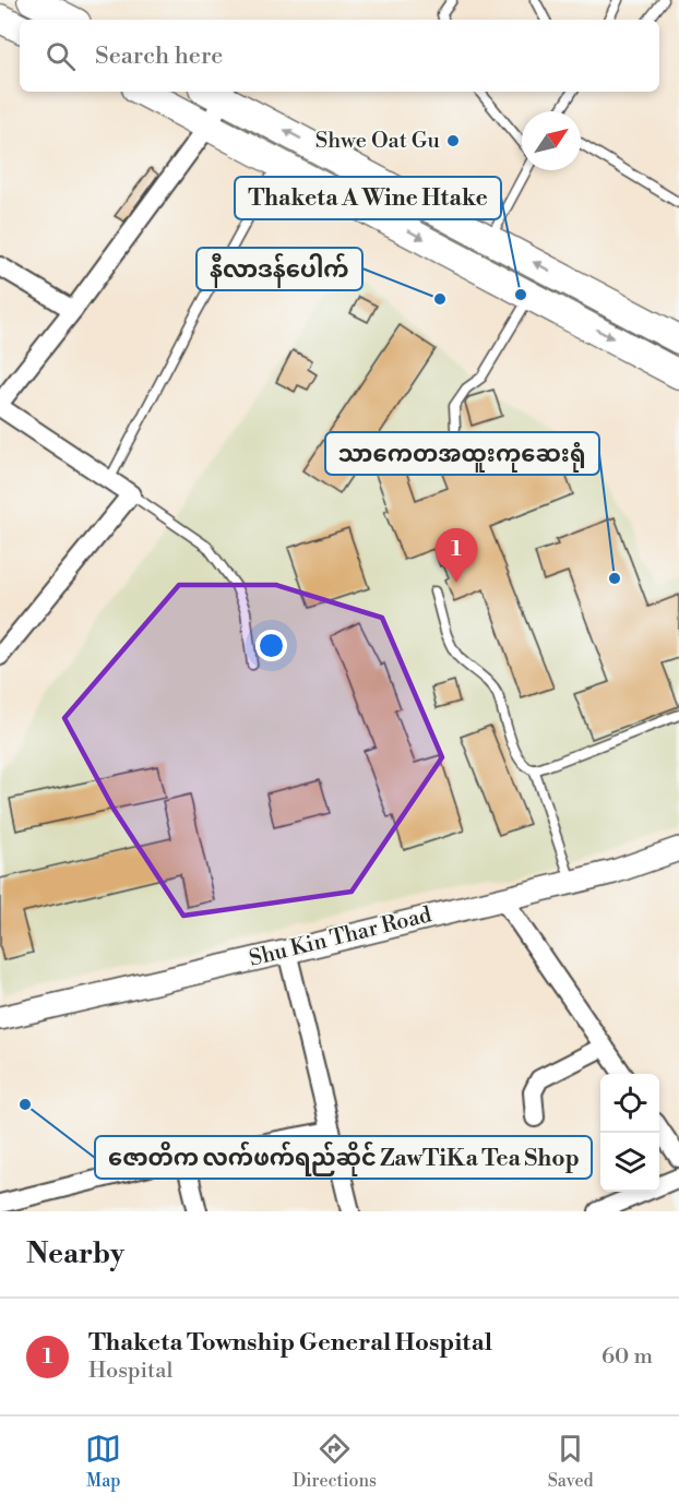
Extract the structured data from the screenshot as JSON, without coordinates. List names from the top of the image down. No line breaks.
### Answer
{"streets":{"street":["Shu Kin Thar Road"]},"places":["Shwe Oat Gu","Thaketa A Wine Htake","နီလာဒန်ပေါက်","သာကေတအထူးကုဆေးရုံ","ဇောတိက လက်ဖက်ရည်ဆိုင် ZawTiKa Tea Shop"],"north":"top right","page":{"search":"Search here","pins":"1","heading":"Nearby","list":[{"mark":"1","name":"Thaketa Township General Hospital","note":"Hospital","value":"60 m"}],"nav":["Map","Directions","Saved"]}}
